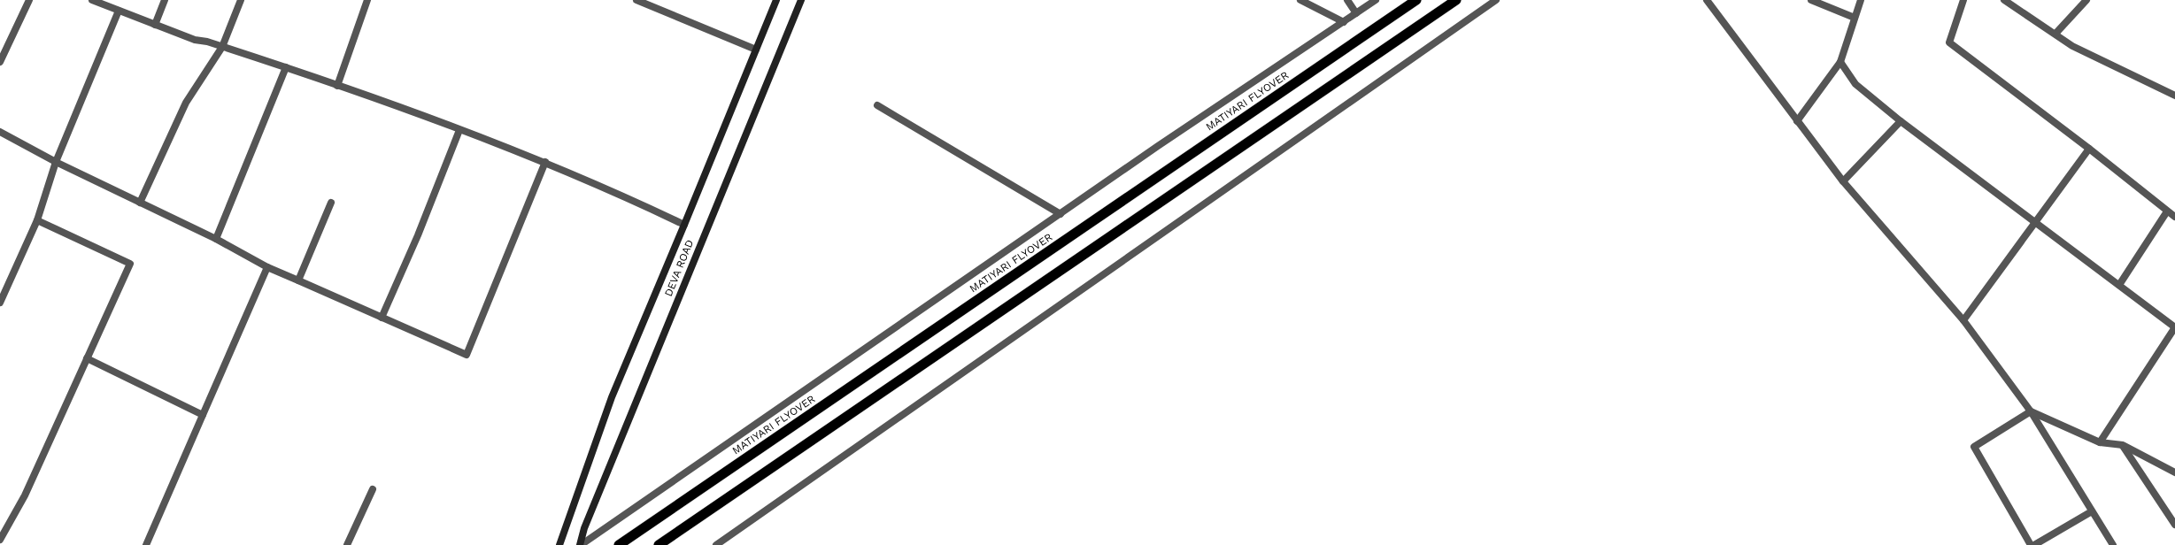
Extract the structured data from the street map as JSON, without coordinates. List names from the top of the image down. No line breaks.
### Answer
{"streets":{"highway":["MATIYARI FLYOVER"],"main road":["DEVA ROAD"]}}
